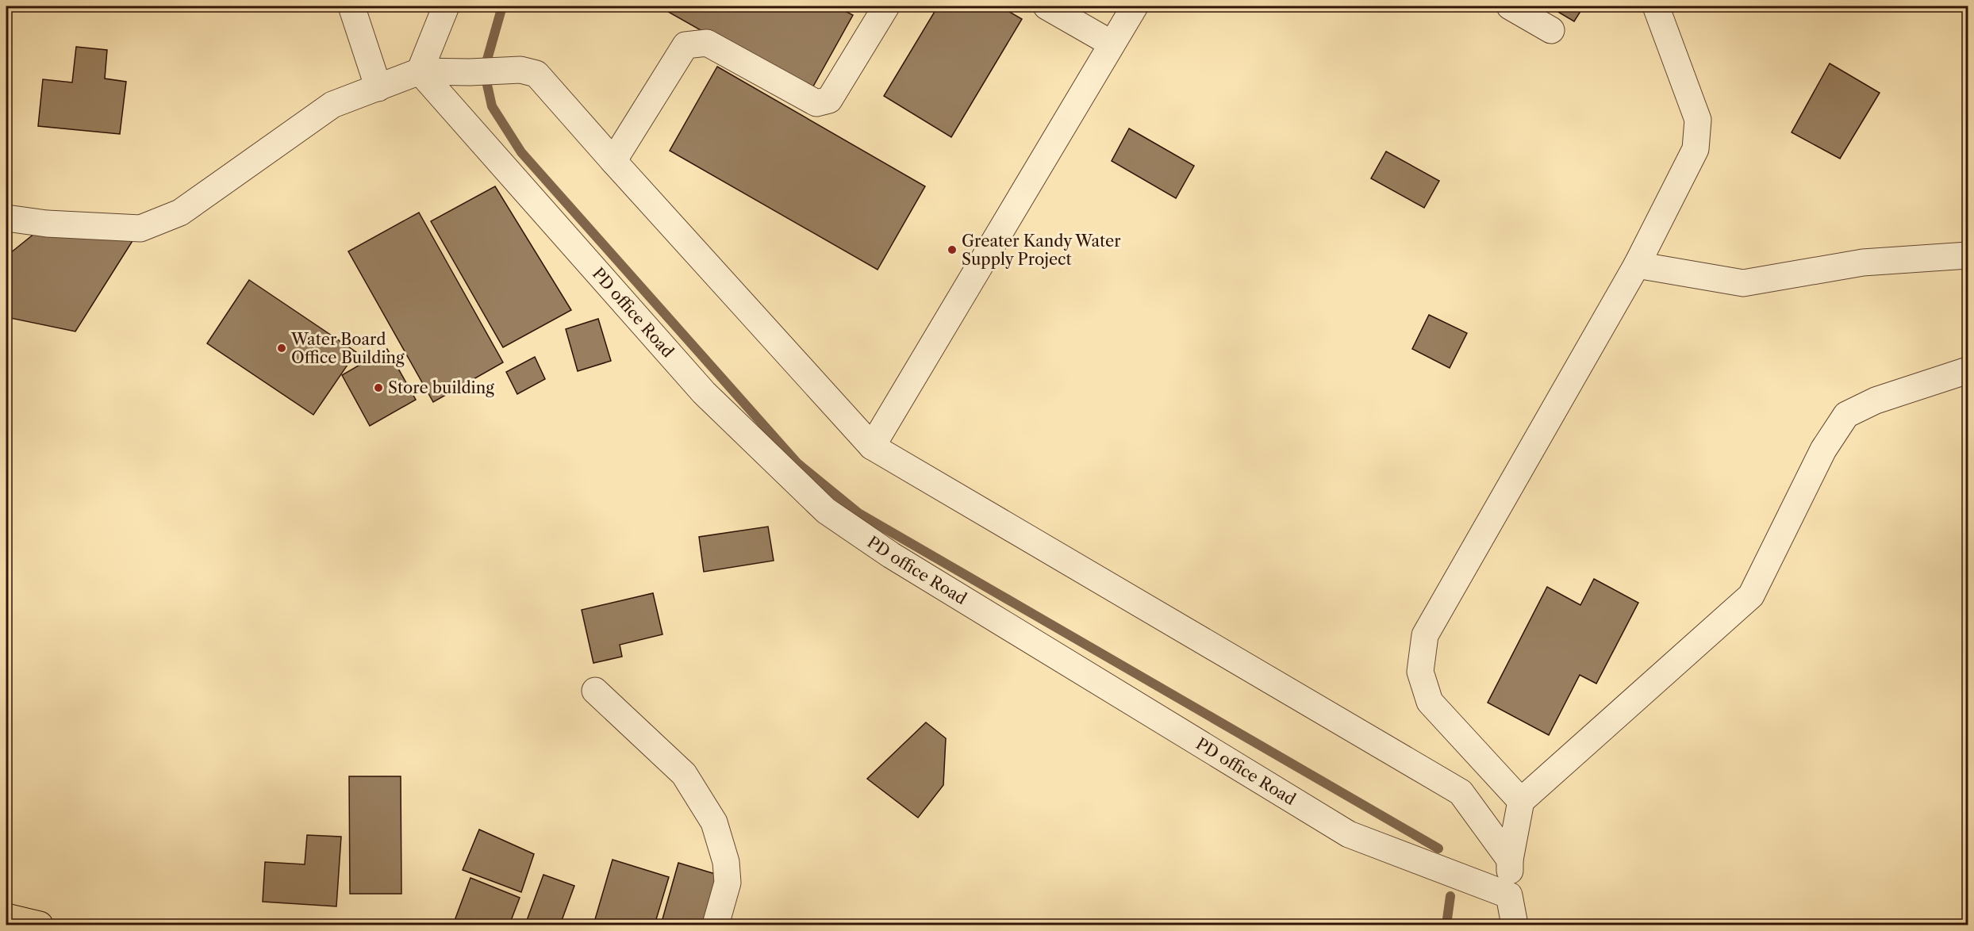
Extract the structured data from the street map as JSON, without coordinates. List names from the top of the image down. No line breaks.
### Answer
{"streets":{"street":["PD office Road"]},"places":["Greater Kandy Water Supply Project","Water Board Office Building","Store building"]}
